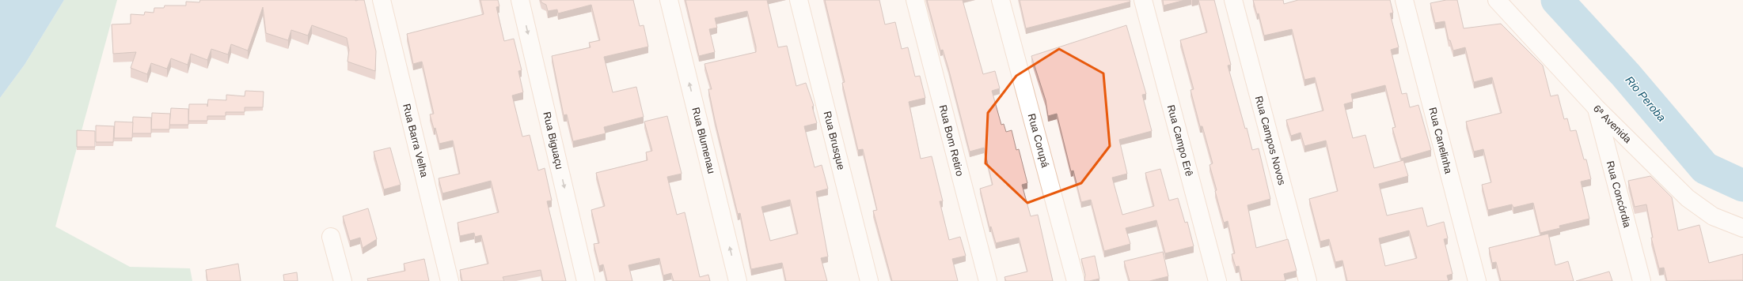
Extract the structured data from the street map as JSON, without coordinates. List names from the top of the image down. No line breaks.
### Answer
{"streets":{"street":["6ª Avenida","Rua Barra Velha","Rua Biguaçu","Rua Blumenau","Rua Brusque","Rua Bom Retiro","Rua Corupá","Rua Campo Erê","Rua Campos Novos","Rua Canelinha","Rua Concórdia"]},"crossings":[["6ª Avenida","Rua Concórdia"]],"one_way":["Rua Biguaçu","Rua Blumenau"],"water":["Rio Peroba"]}
